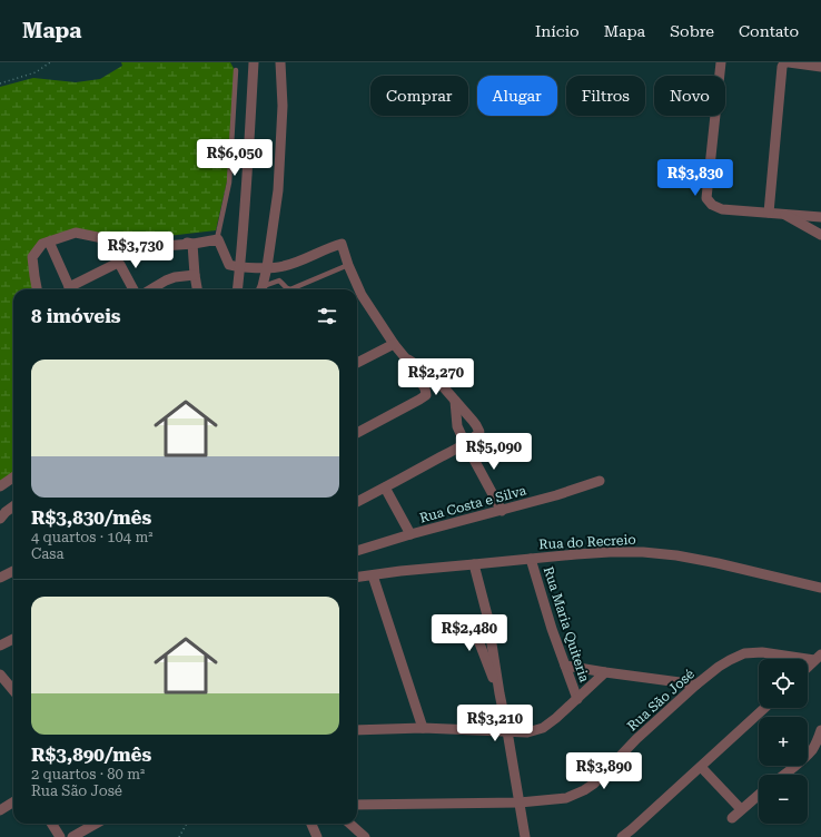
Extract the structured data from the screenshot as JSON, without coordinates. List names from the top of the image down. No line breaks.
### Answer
{"streets":{"street":["Rua Costa e Silva","Rua do Recreio","Rua Maria Quiteria","Rua São José"]},"crossings":[["Rua do Recreio","Rua Maria Quiteria"]],"page":{"header":"Mapa","nav":["Início","Mapa","Sobre","Contato"],"chip":["Comprar","Alugar","Filtros","Novo"],"price":["R$6,050","R$3,830","R$3,730","R$2,270","R$5,090","R$2,480","R$3,210","R$3,890"],"heading":"8 imóveis","list":[{"name":"R$3,830/mês","note":"4 quartos · 104 m² · Casa"},{"name":"R$3,890/mês","note":"2 quartos · 80 m² · Rua São José"}],"map_buttons":["+","−"]}}
